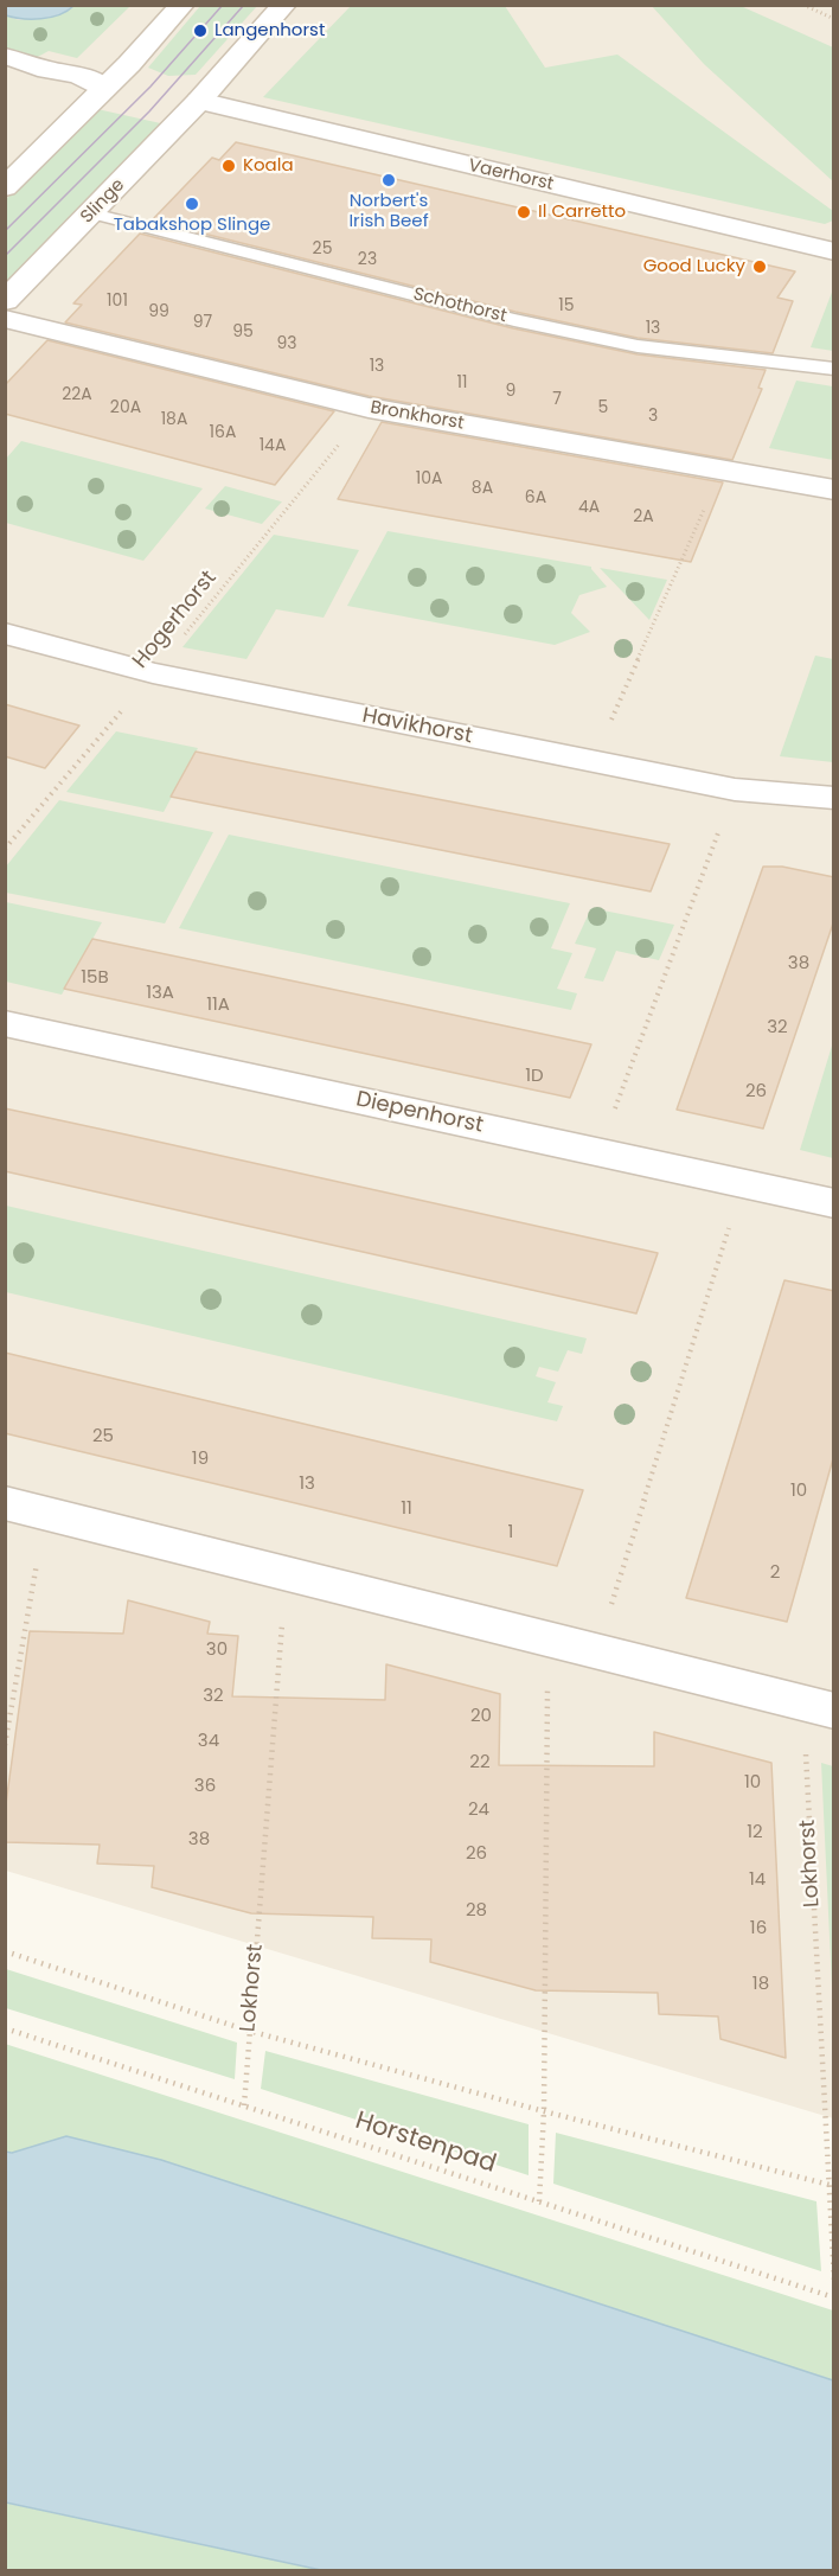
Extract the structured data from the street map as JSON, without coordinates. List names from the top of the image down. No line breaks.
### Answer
{"streets":{"street":["Vaerhorst","Slinge","Bronkhorst","Havikhorst","Diepenhorst"],"lane":["Schothorst"],"path":["Hogerhorst","Lokhorst","Horstenpad"]},"crossings":[["Vaerhorst","Slinge"],["Slinge","Schothorst"],["Bronkhorst","Hogerhorst"],["Hogerhorst","Havikhorst"],["Lokhorst","Horstenpad"]],"places":["Langenhorst","Koala","Norbert's Irish Beef","Tabakshop Slinge","Il Carretto","Good Lucky"],"house_numbers":["25","23","101","15","99","97","13","95","93","13","11","9","22A","7","20A","5","3","18A","16A","14A","10A","8A","6A","4A","2A","38","15B","13A","11A","32","1D","26","25","19","13","10","11","1","2","30","32","20","34","22","10","36","24","12","38","26","14","28","16","18"]}
